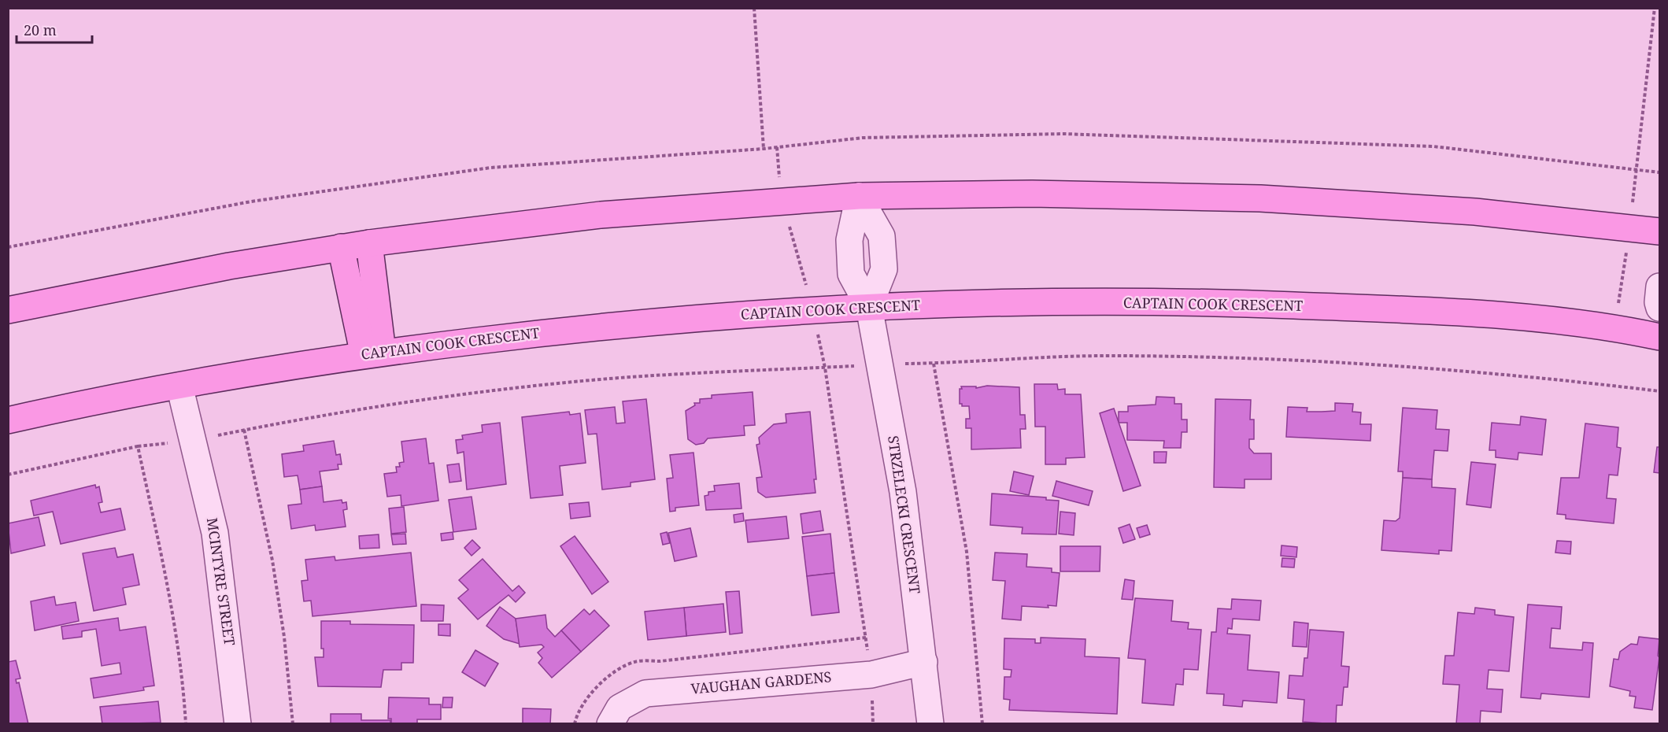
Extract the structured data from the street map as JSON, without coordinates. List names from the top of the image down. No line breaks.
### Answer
{"streets":{"main road":["CAPTAIN COOK CRESCENT"],"street":["STRZELECKI CRESCENT","MCINTYRE STREET","VAUGHAN GARDENS"]},"crossings":[["CAPTAIN COOK CRESCENT","STRZELECKI CRESCENT"],["CAPTAIN COOK CRESCENT","MCINTYRE STREET"],["STRZELECKI CRESCENT","VAUGHAN GARDENS"]],"scale_bar":"20 m"}
